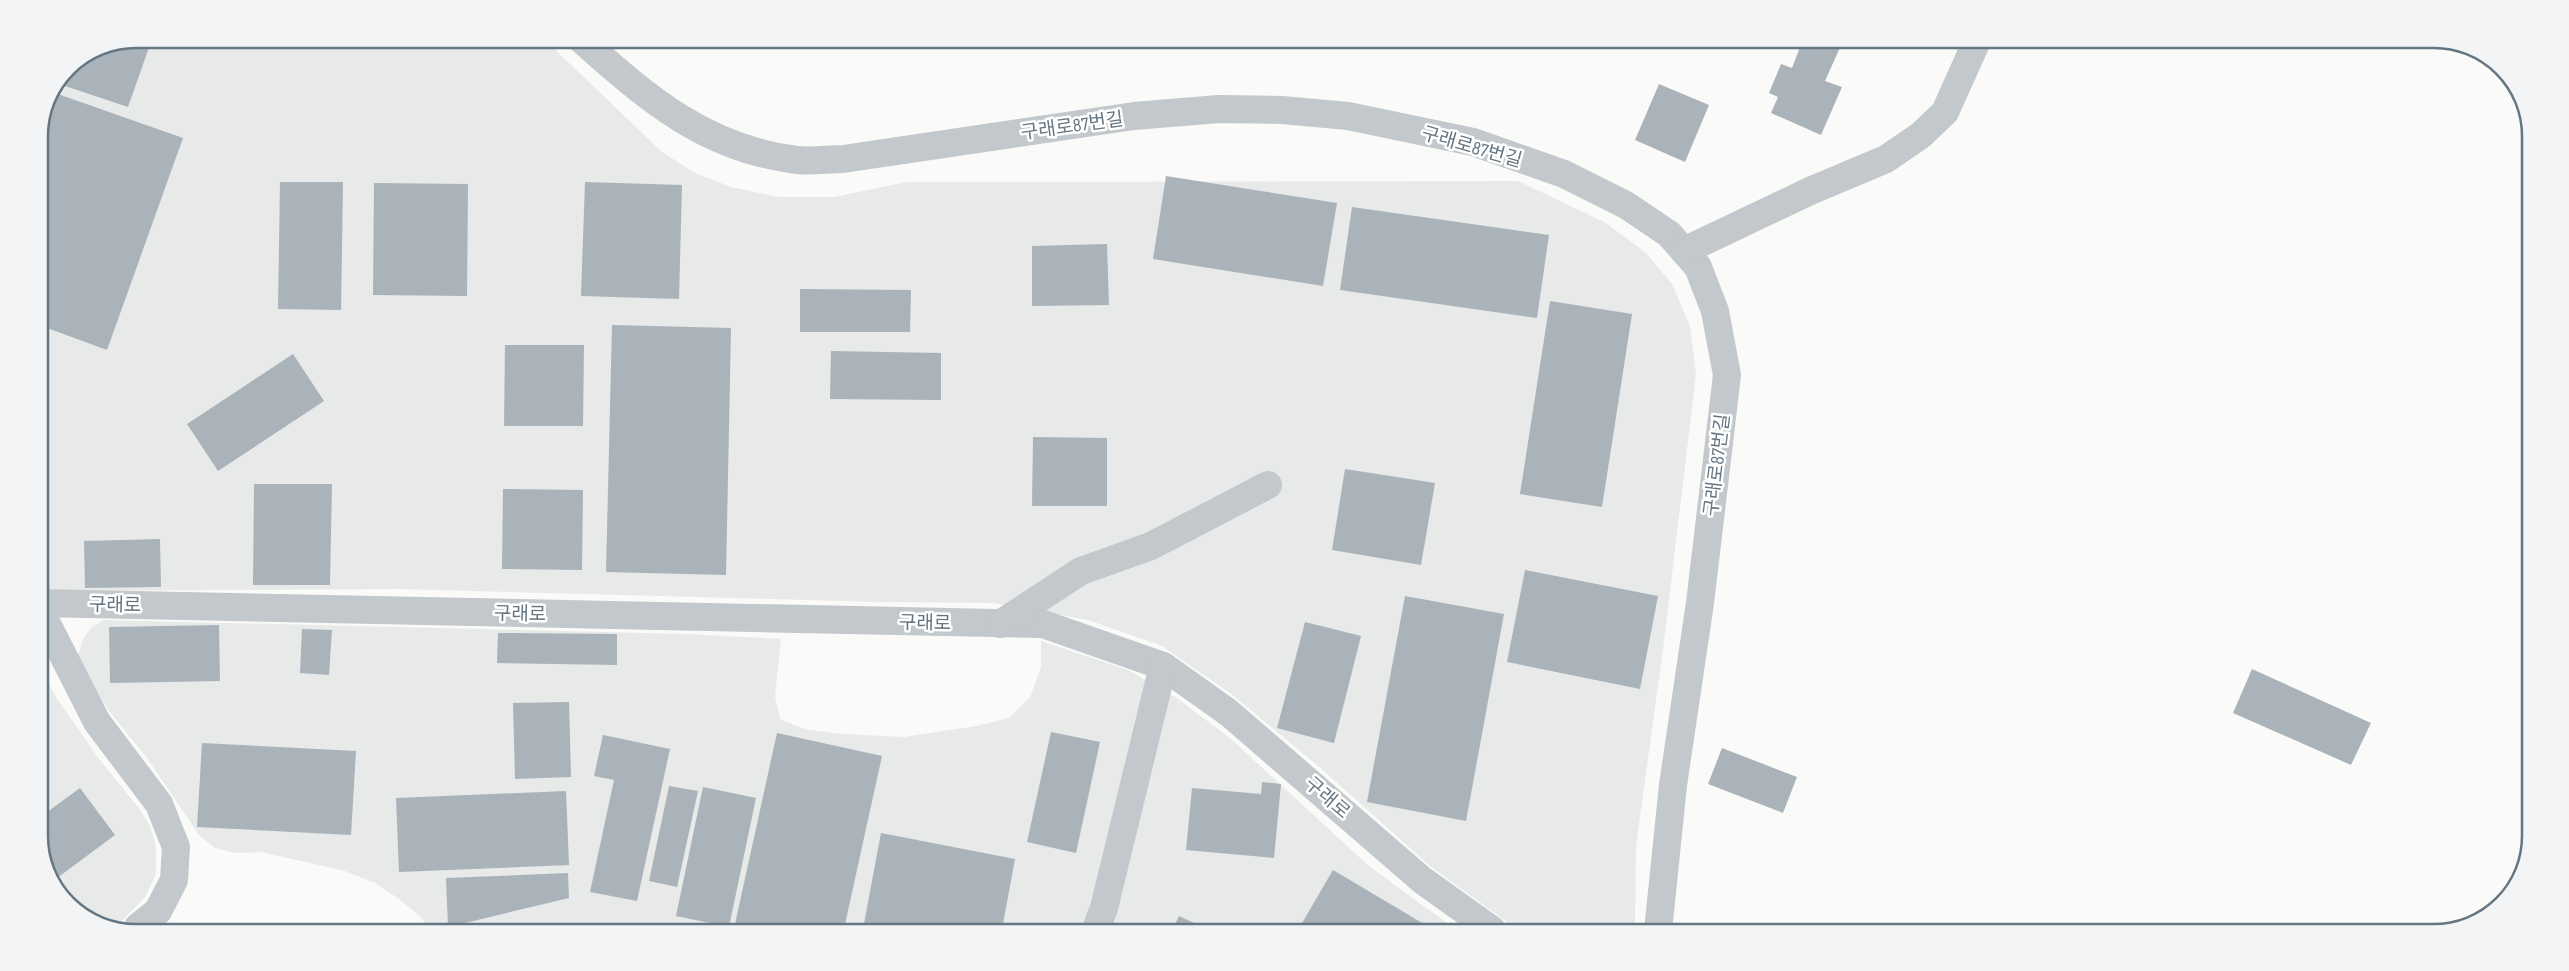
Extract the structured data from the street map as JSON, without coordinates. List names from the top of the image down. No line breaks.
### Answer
{"streets":{"street":["구래로87번길","구래로"]}}
